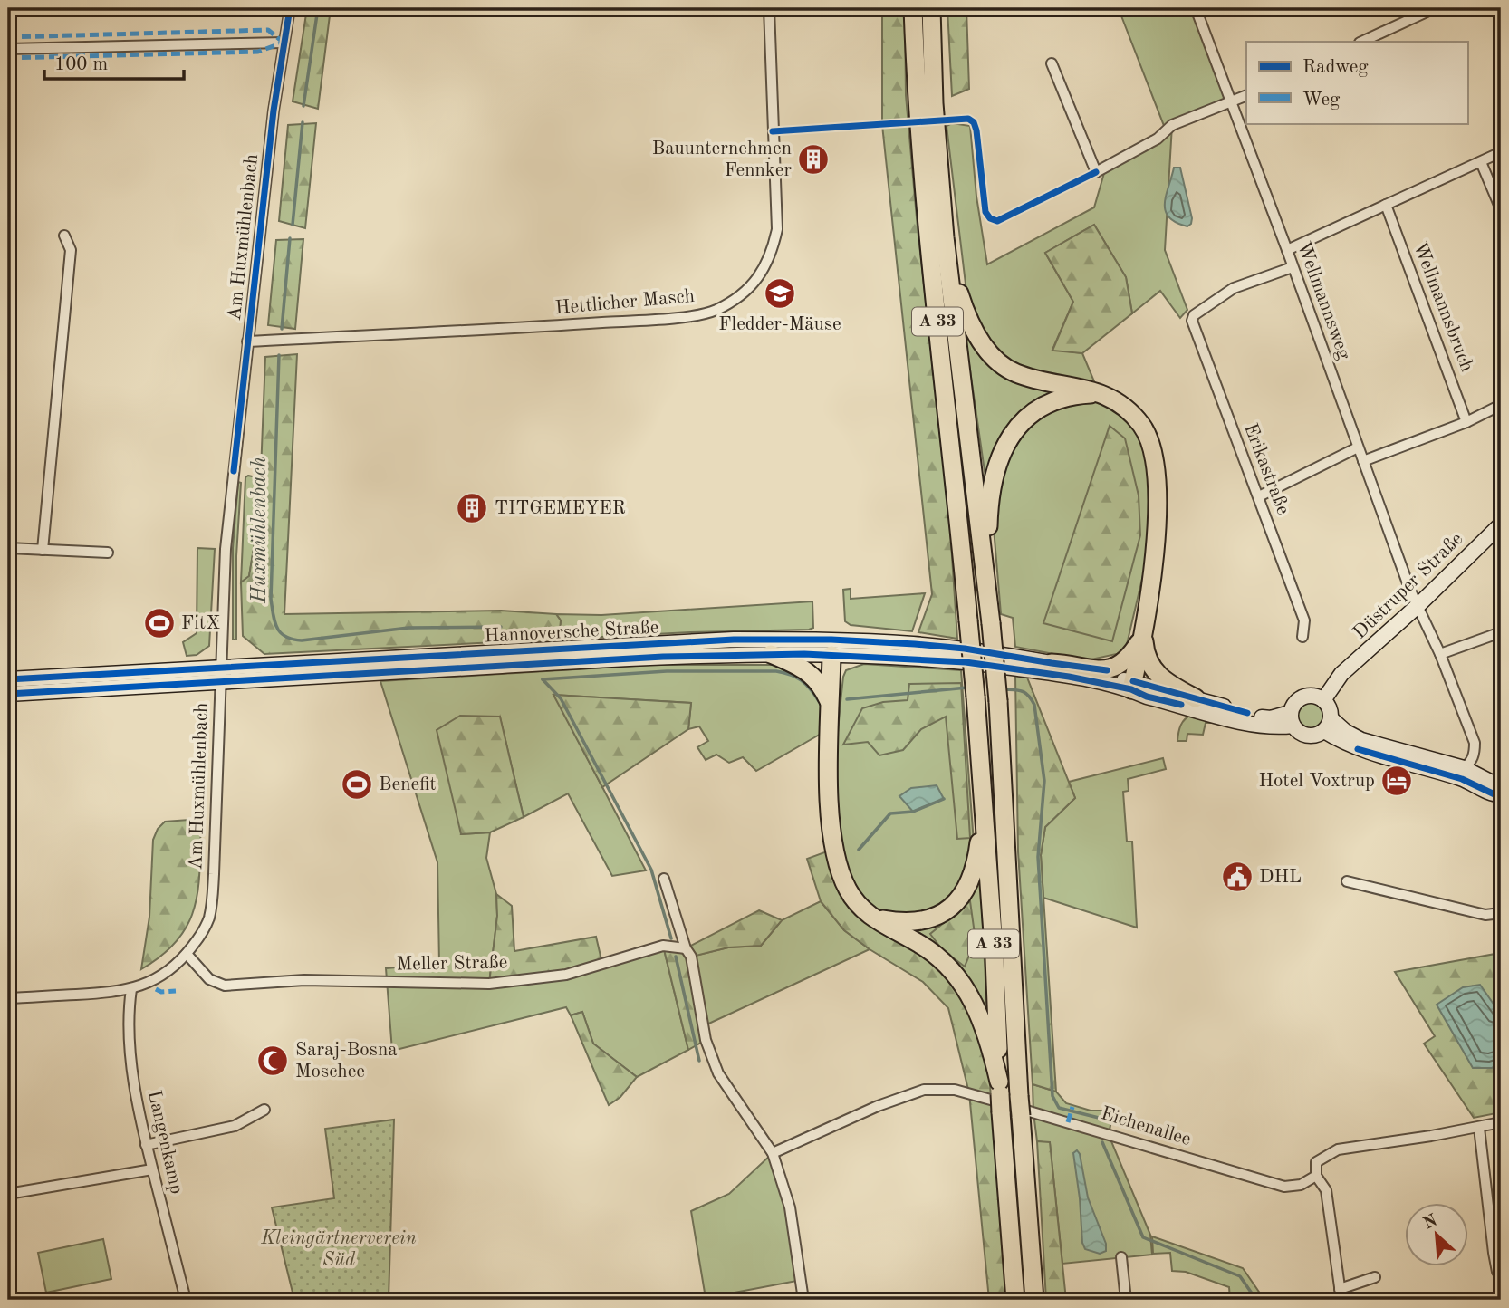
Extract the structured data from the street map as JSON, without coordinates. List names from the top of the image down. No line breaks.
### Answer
{"streets":{"highway":["A 33"],"main road":["Düstruper Straße","Hannoversche Straße"],"street":["Am Huxmühlenbach","Wellmannsweg","Hettlicher Masch","Wellmannsbruch","Erikastraße","Meller Straße","Eichenallee","Langenkamp"]},"crossings":[["Am Huxmühlenbach","Hettlicher Masch"],["Am Huxmühlenbach","Hannoversche Straße"],["Am Huxmühlenbach","Meller Straße"],["Am Huxmühlenbach","Langenkamp"],["Wellmannsweg","Erikastraße"],["Wellmannsweg","Düstruper Straße"]],"water":["Huxmühlenbach"],"parks":["Kleingärtnerverein Süd"],"places":{"building":["Bauunternehmen Fennker","TITGEMEYER"],"school or university":["Fledder-Mäuse"],"sports":["FitX","Benefit"],"hotel":["Hotel Voxtrup"],"public building":["DHL"],"mosque":["Saraj-Bosna Moschee"]},"legend":["Radweg","Weg"],"scale_bar":"100 m","north":"top left"}
